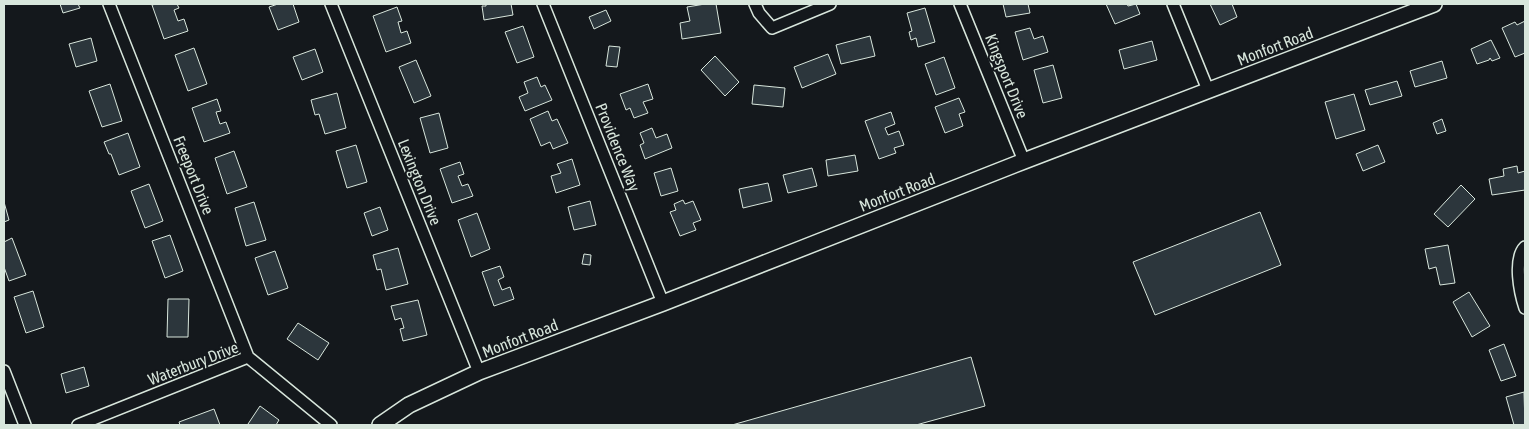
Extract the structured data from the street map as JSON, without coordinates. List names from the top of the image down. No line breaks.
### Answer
{"streets":{"street":["Monfort Road","Kingsport Drive","Providence Way","Freeport Drive","Lexington Drive","Waterbury Drive"]},"crossings":[["Monfort Road","Kingsport Drive"],["Monfort Road","Providence Way"],["Monfort Road","Lexington Drive"],["Freeport Drive","Waterbury Drive"]]}
